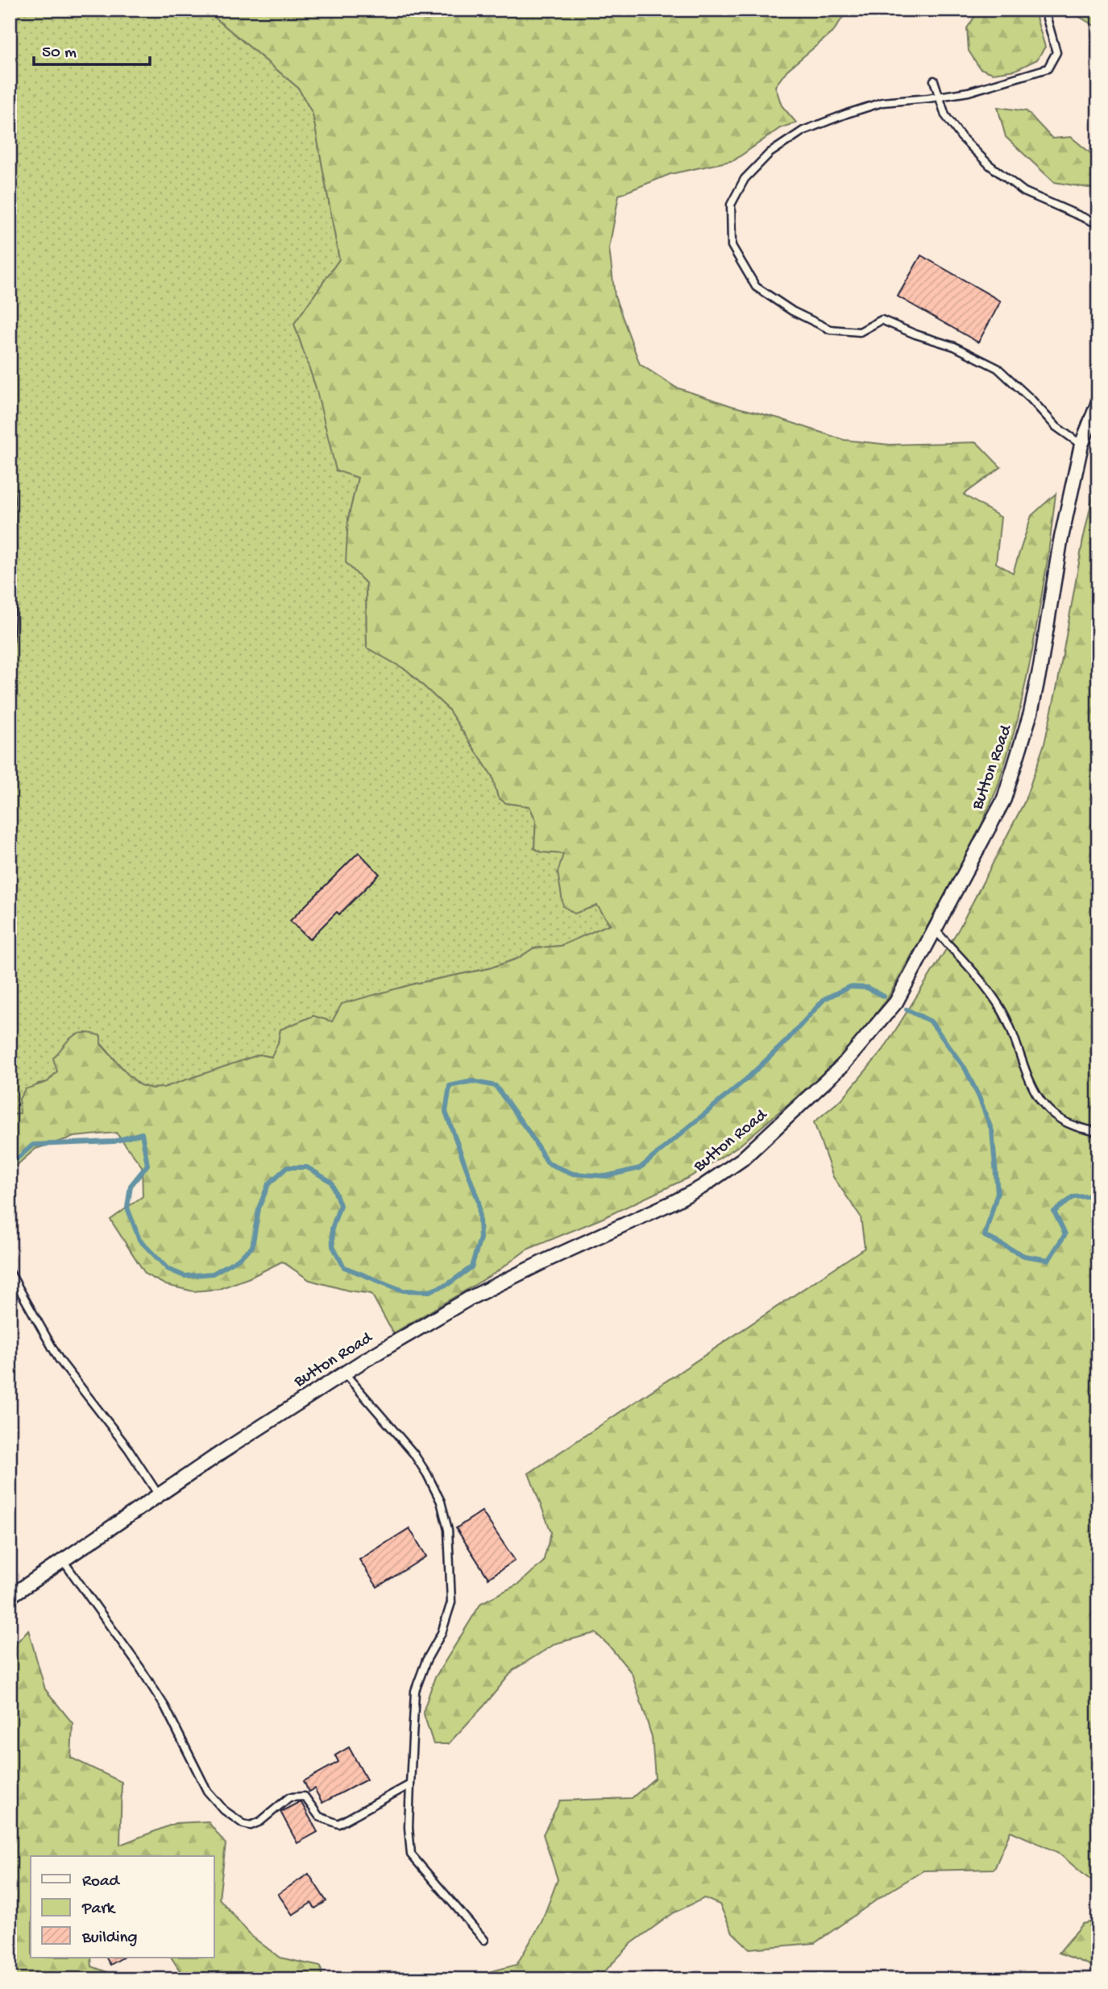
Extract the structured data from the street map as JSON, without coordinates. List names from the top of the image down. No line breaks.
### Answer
{"streets":{"street":["Button Road"]},"legend":["Road","Park","Building"],"scale_bar":"50 m"}
